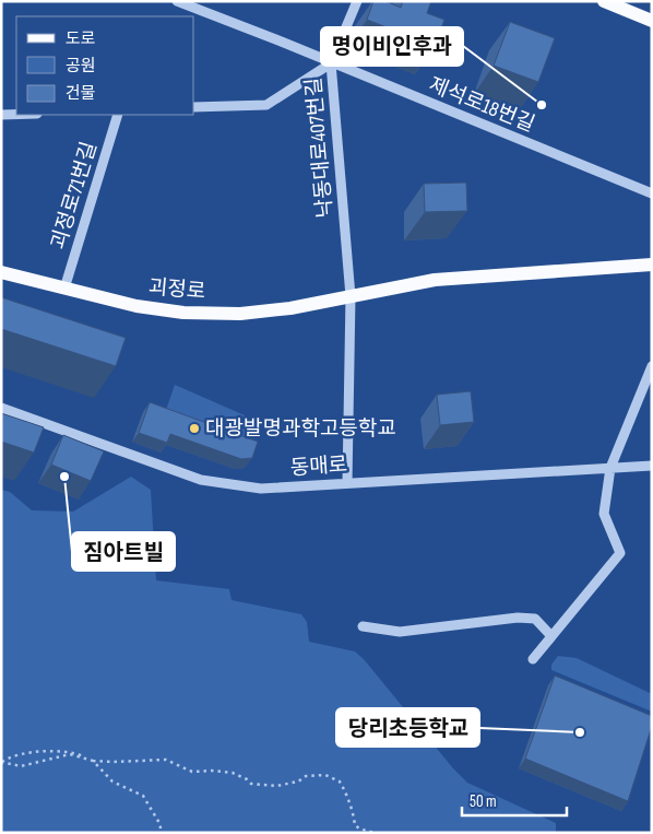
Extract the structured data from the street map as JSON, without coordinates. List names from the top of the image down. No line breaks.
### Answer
{"streets":{"main road":["괴정로"],"street":["제석로18번길","낙동대로407번길","괴정로71번길","동매로"]},"crossings":[["제석로18번길","낙동대로407번길"],["낙동대로407번길","괴정로"],["괴정로71번길","괴정로"]],"places":["명이비인후과","대광발명과학고등학교","짐아트빌","당리초등학교"],"legend":["도로","공원","건물"],"scale_bar":"50 m"}
